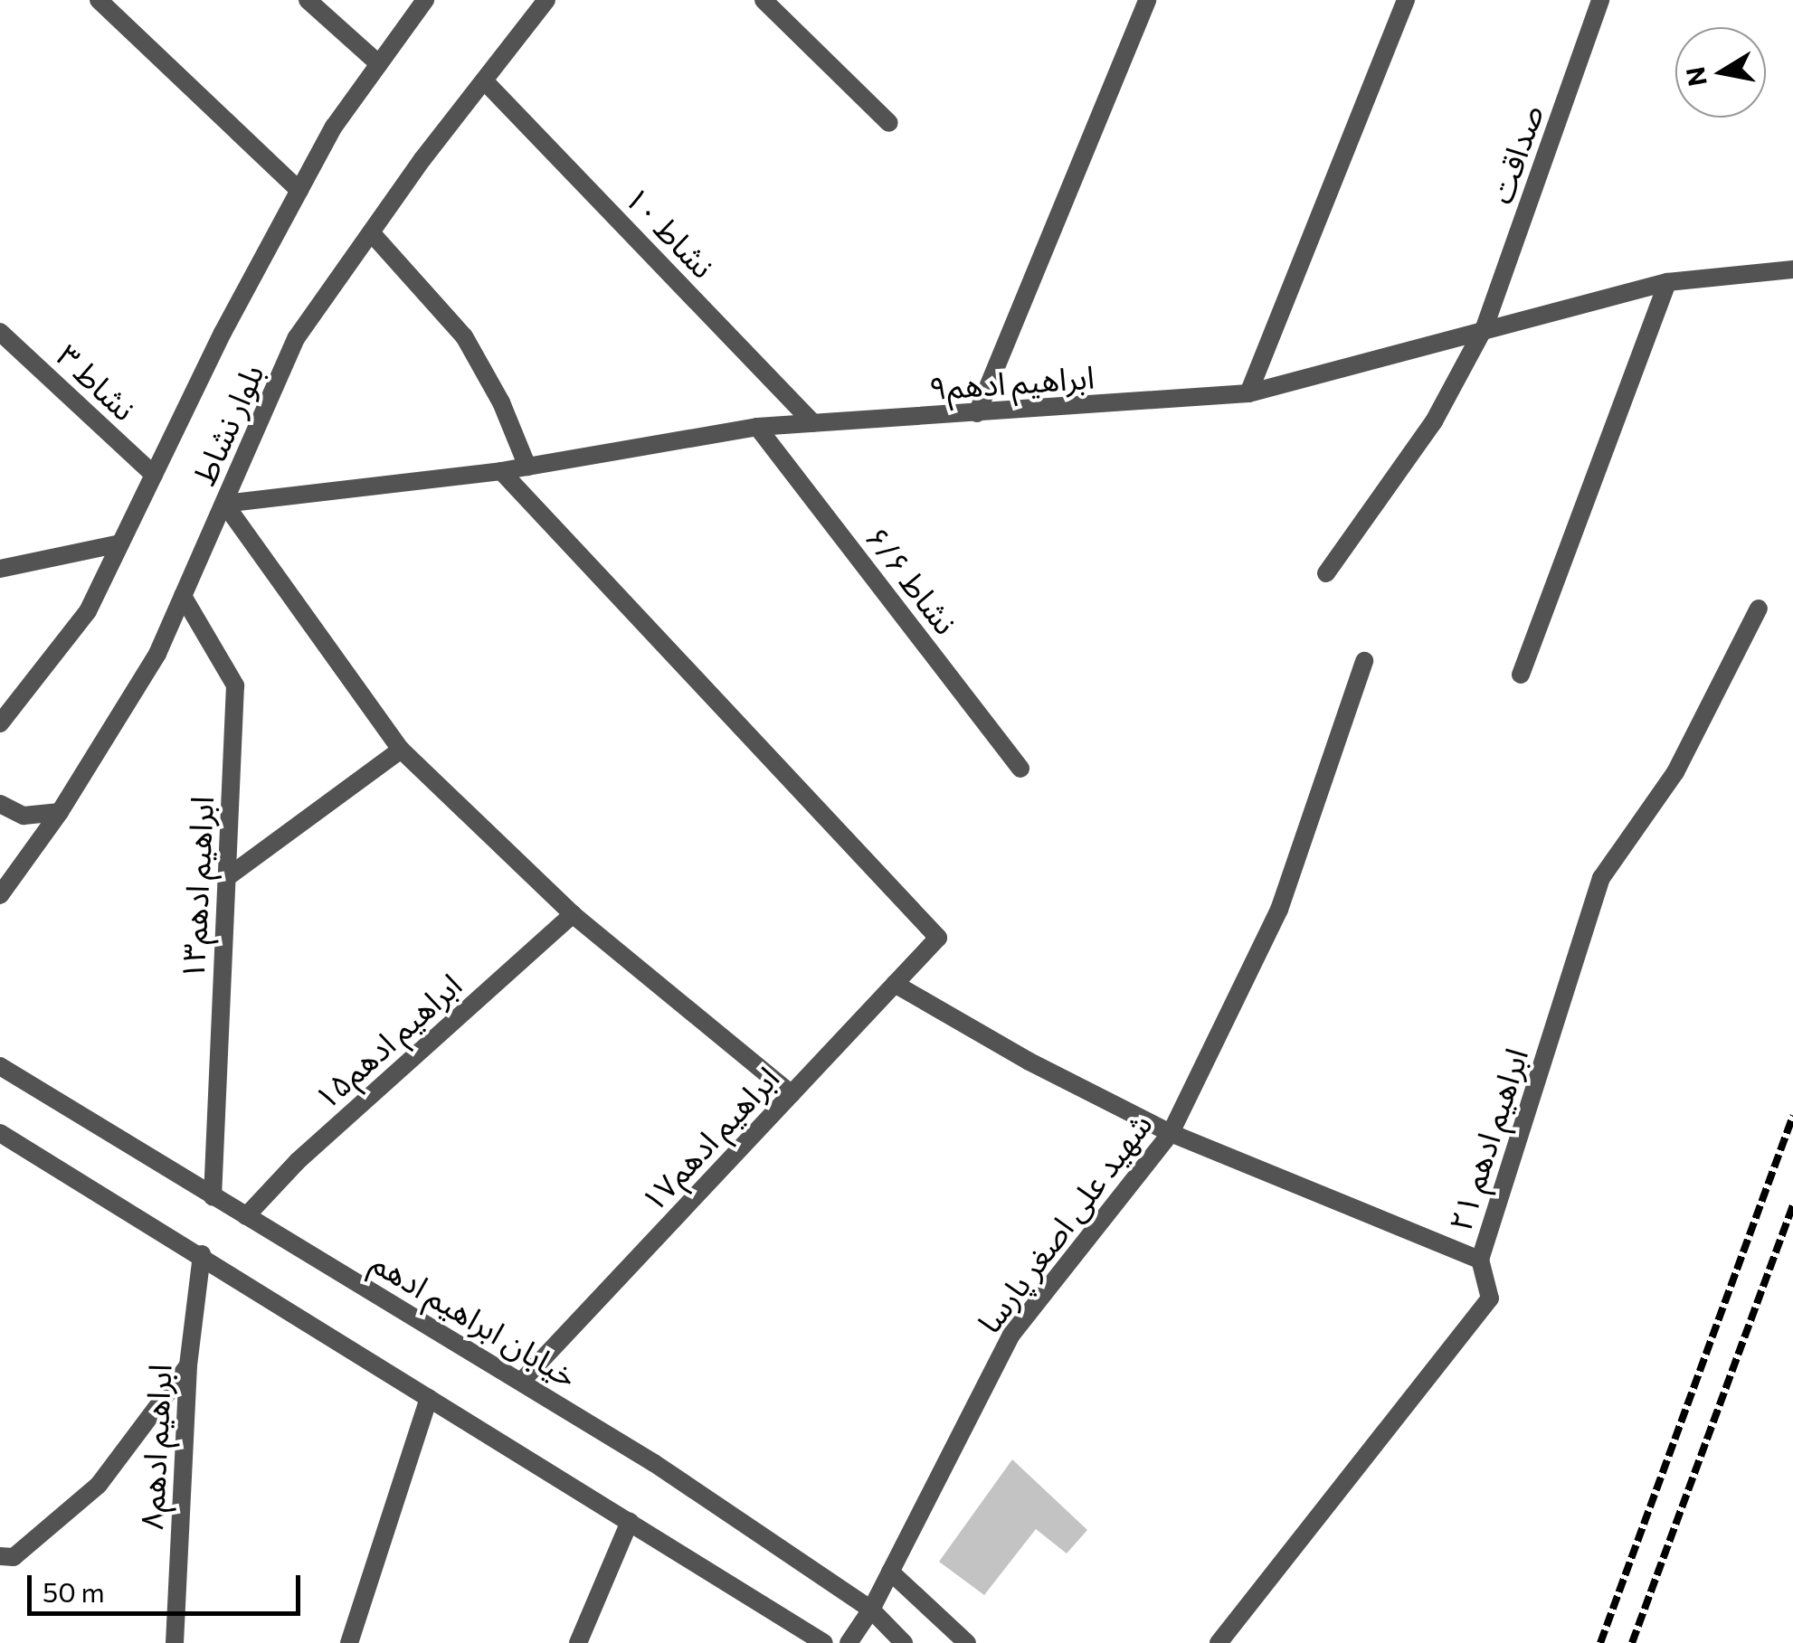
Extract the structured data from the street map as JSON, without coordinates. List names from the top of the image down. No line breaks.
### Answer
{"streets":{"street":["صداقت","نشاط ۱۰","نشاط ۳","ابراهیم ادهم۹","بلوار نشاط","نشاط ۶/۶","ابراهیم ادهم۱۳","ابراهیم ادهم۱۵","ابراهیم ادهم۱۷","ابراهیم ادهم ۲۱","شهید علی اصغر پارسا","خیابان ابراهیم ادهم","ابراهیم ادهم۸"]},"crossings":[["صداقت","ابراهیم ادهم۹"],["نشاط ۱۰","ابراهیم ادهم۹"],["نشاط ۱۰","بلوار نشاط"],["نشاط ۳","بلوار نشاط"],["ابراهیم ادهم۹","بلوار نشاط"],["ابراهیم ادهم۹","نشاط ۶/۶"],["ابراهیم ادهم۹","ابراهیم ادهم۱۷"],["بلوار نشاط","ابراهیم ادهم۱۳"],["ابراهیم ادهم۱۳","خیابان ابراهیم ادهم"],["ابراهیم ادهم۱۵","خیابان ابراهیم ادهم"],["ابراهیم ادهم۱۷","خیابان ابراهیم ادهم"],["شهید علی اصغر پارسا","خیابان ابراهیم ادهم"]],"scale_bar":"50 m","north":"left"}
